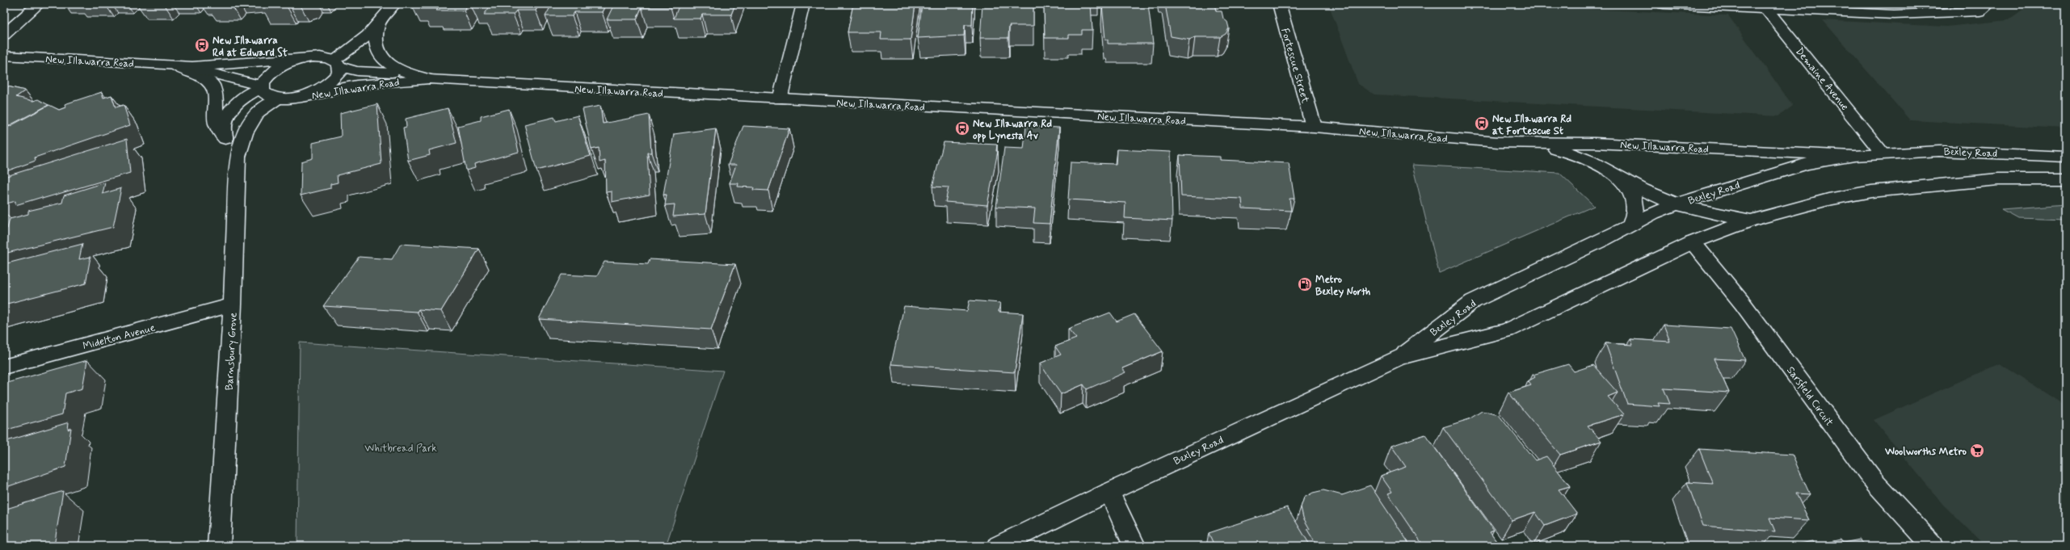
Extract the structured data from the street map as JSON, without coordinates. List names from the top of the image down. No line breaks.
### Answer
{"streets":{"main road":["New Illawarra Road","Fortescue Street","Demaine Avenue","Bexley Road","Midelton Avenue","Barnsbury Grove","Sarsfield Circuit"]},"crossings":[["New Illawarra Road","Fortescue Street"],["New Illawarra Road","Bexley Road"],["Demaine Avenue","Bexley Road"],["Bexley Road","Sarsfield Circuit"],["Midelton Avenue","Barnsbury Grove"]],"parks":["Whitbread Park"],"places":{"bus stop":["New Illawarra Rd at Edward St","New Illawarra Rd at Fortescue St","New Illawarra Rd opp Lynesta Av"],"fuel station":["Metro Bexley North"],"supermarket":["Woolworths Metro"]}}
